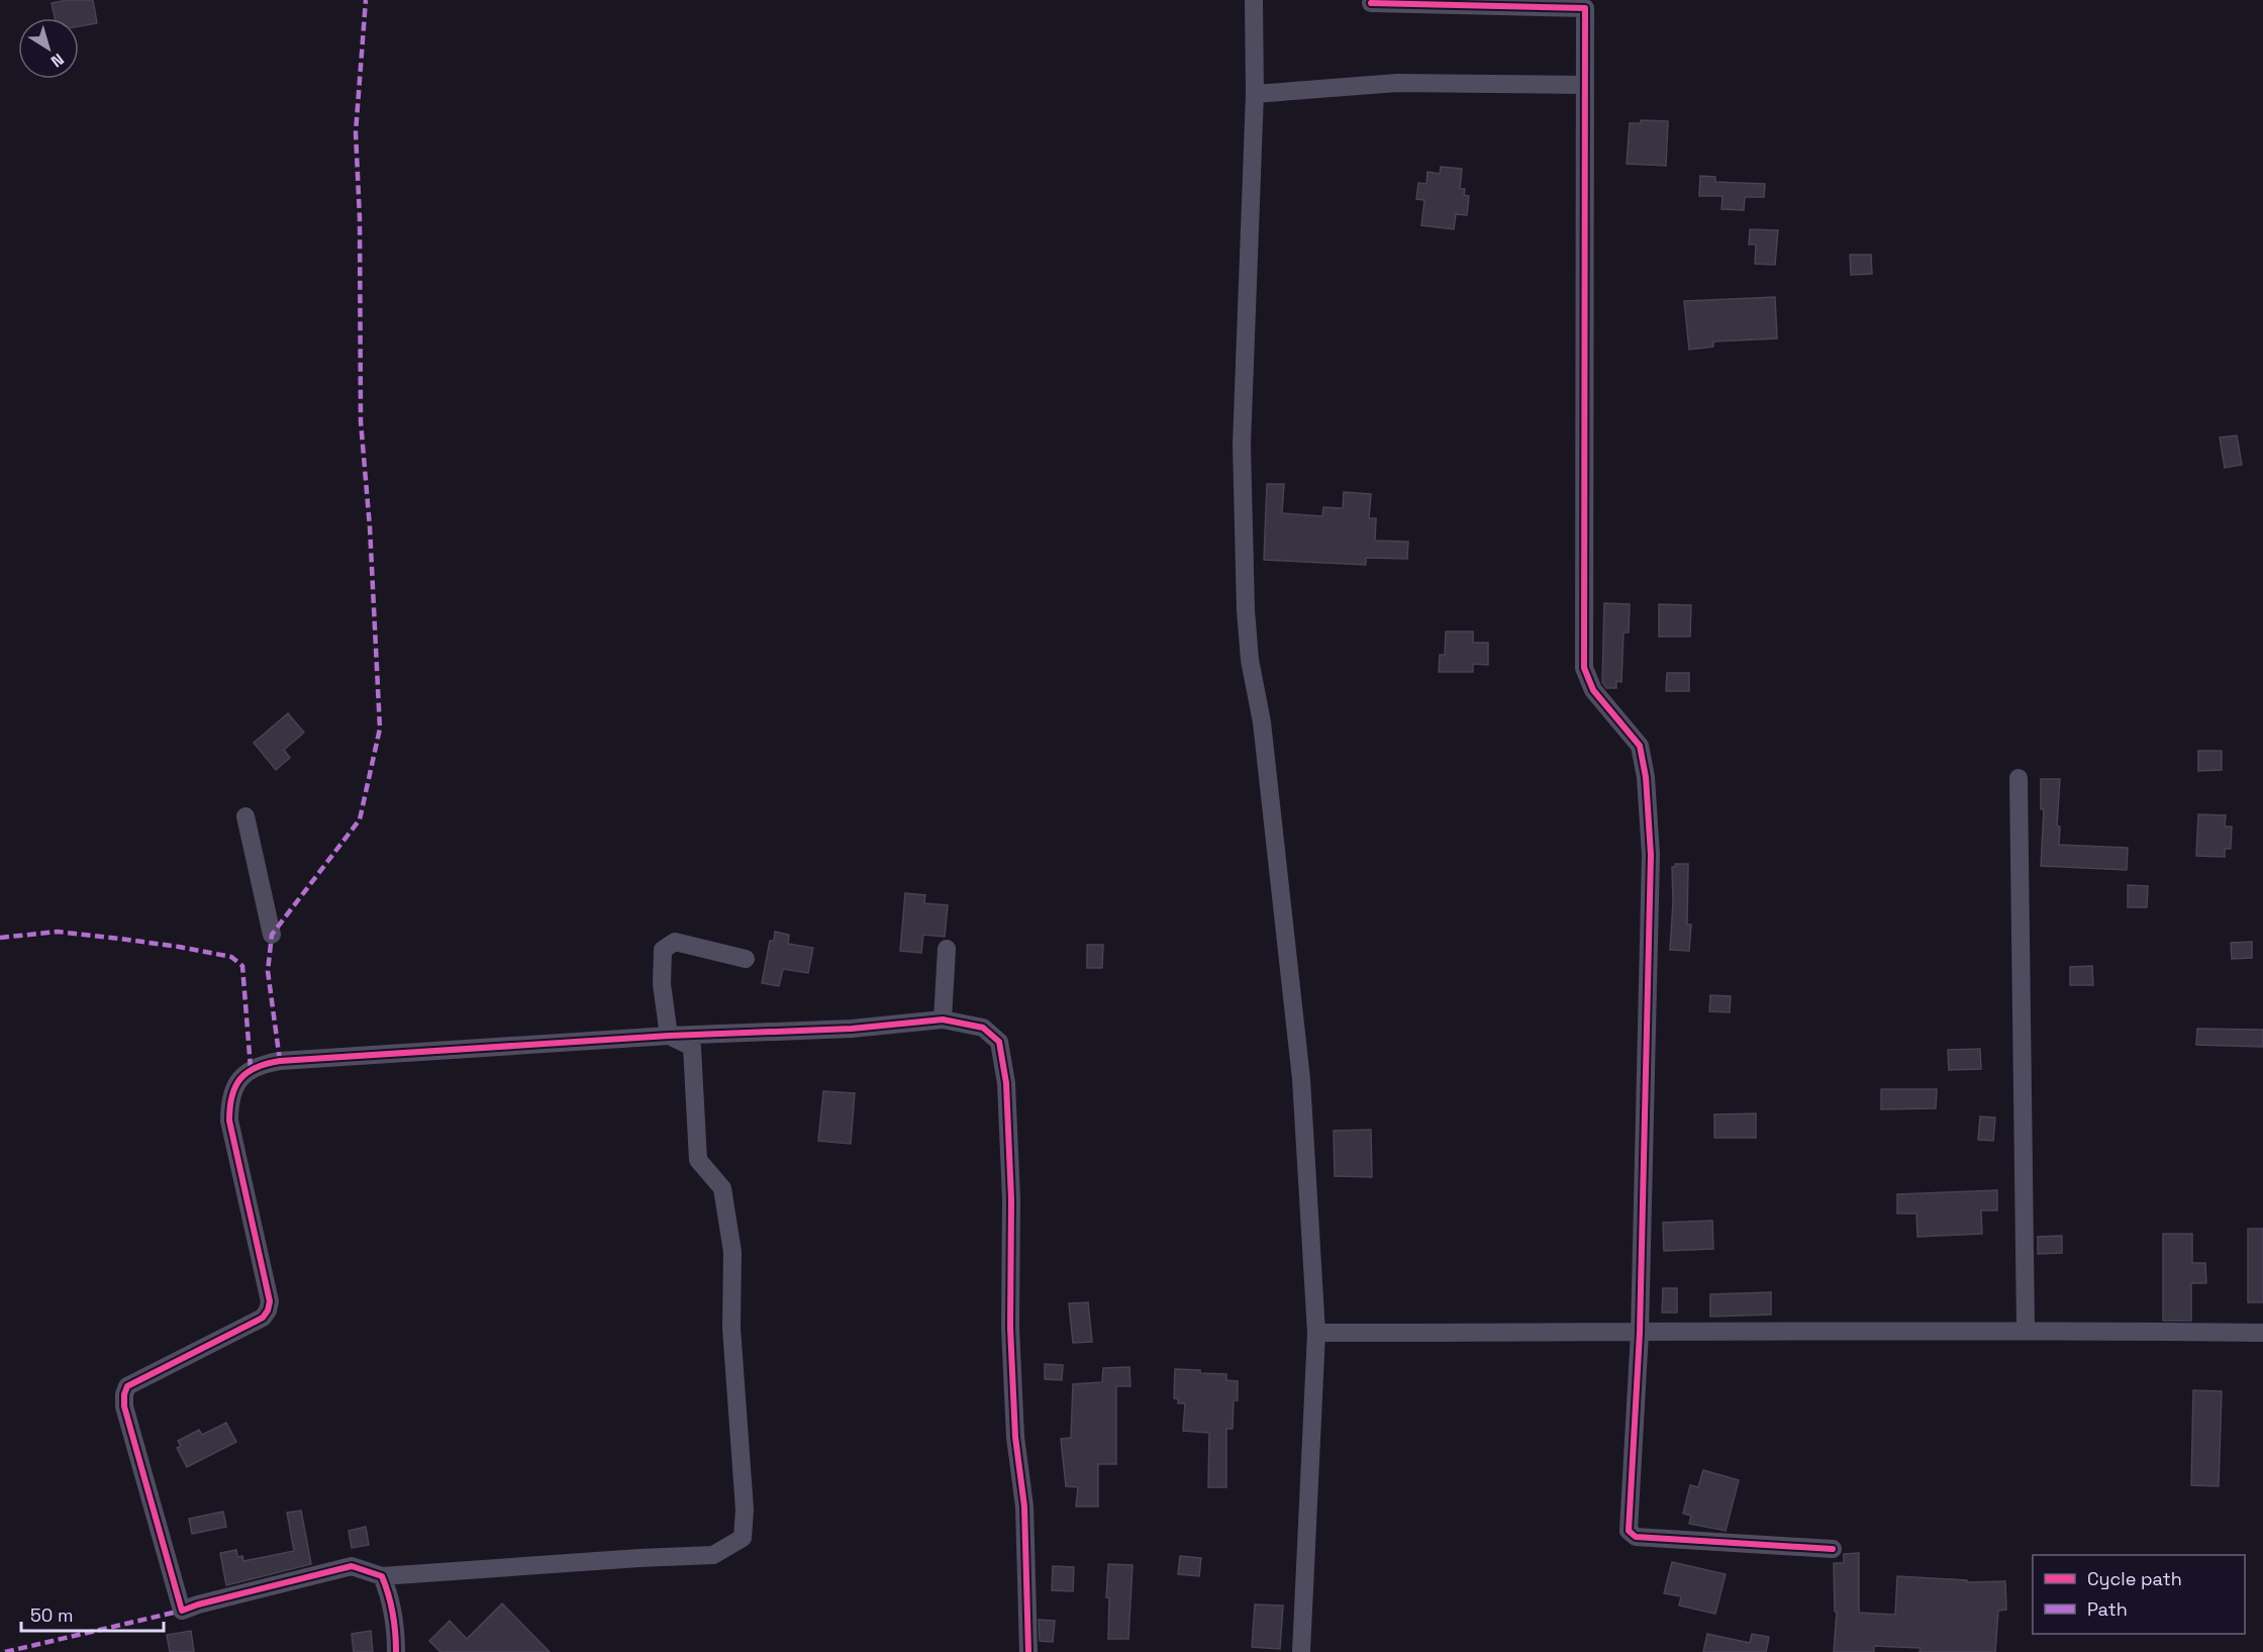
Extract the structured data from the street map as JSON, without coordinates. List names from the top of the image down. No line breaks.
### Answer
{"legend":["Cycle path","Path"],"scale_bar":"50 m","north":"bottom right"}
